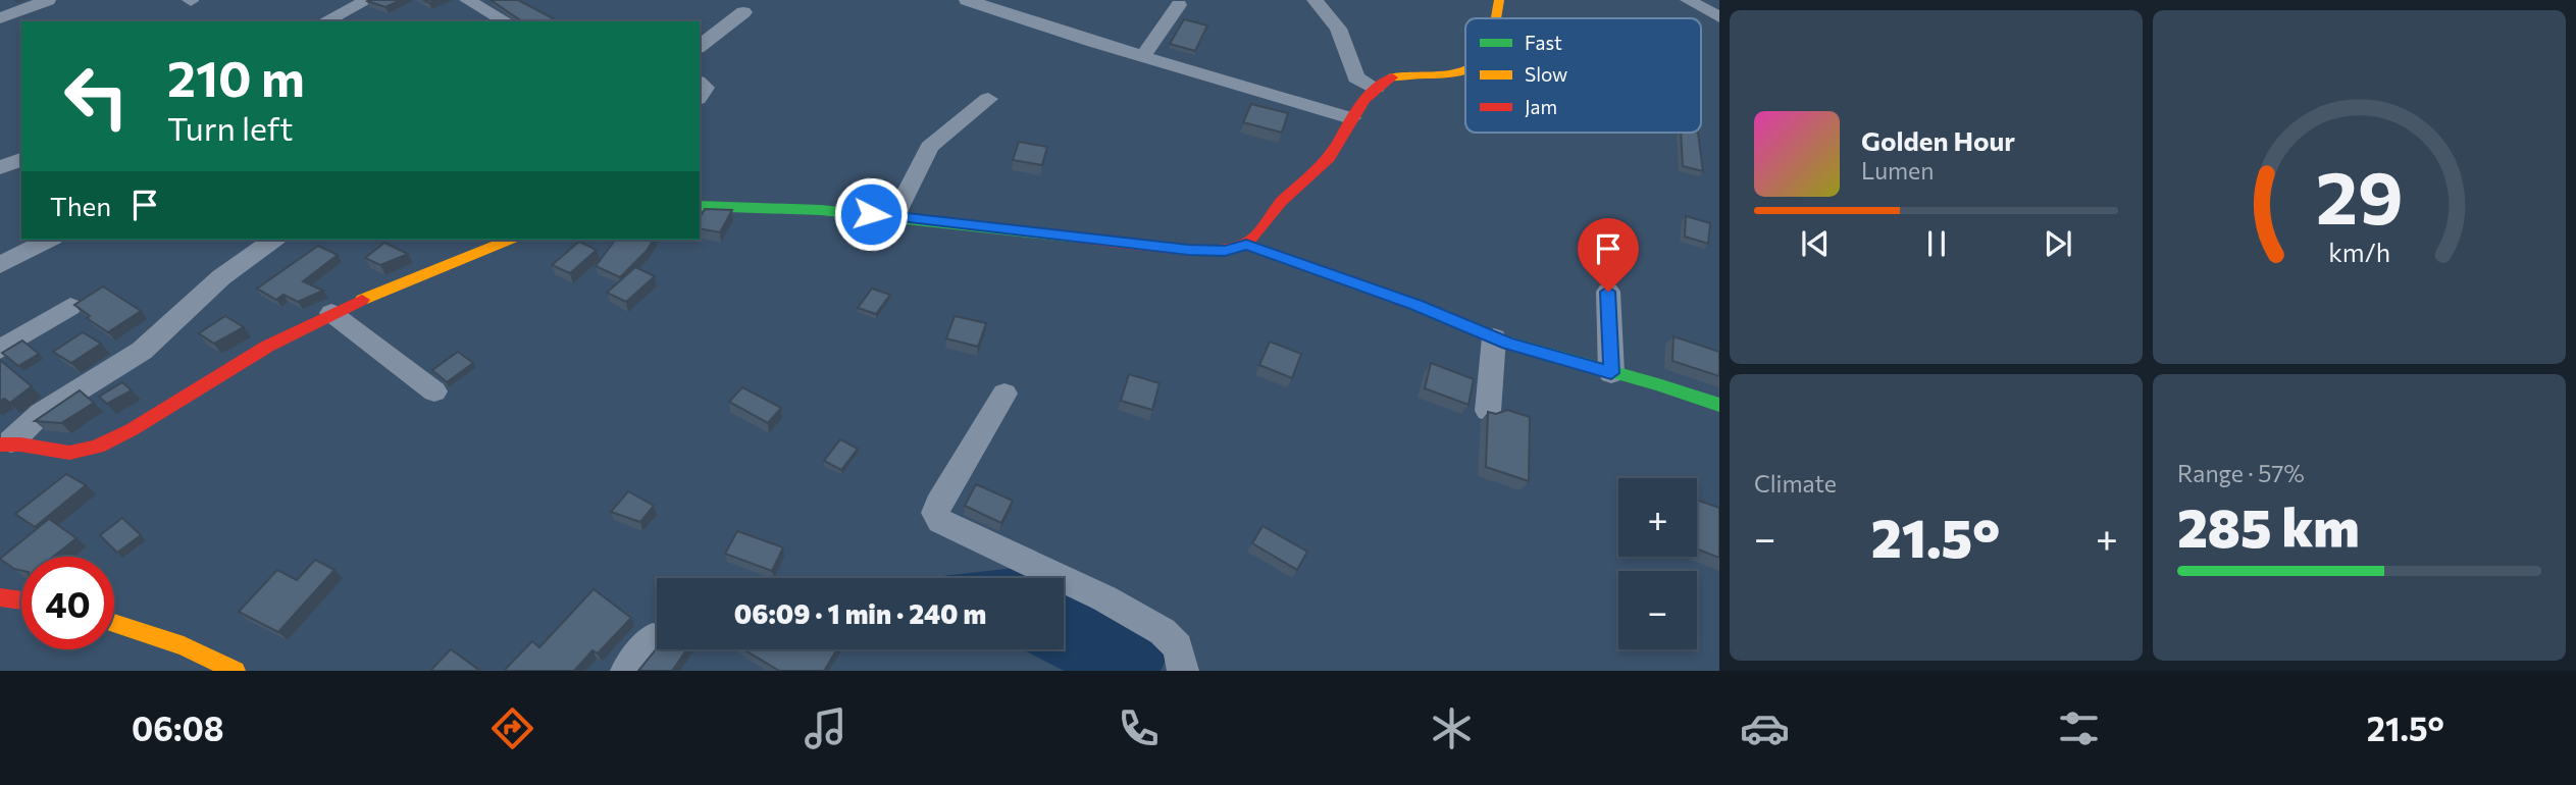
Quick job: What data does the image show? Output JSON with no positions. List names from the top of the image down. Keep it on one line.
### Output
{"legend":["Fast","Slow","Jam"],"page":{"turn":["210 m","Turn left"],"song":["Golden Hour","Lumen"],"then":"Then","tile":["Climate",["Range · 57%","285 km"]],"map_buttons":["+","−"],"heat":["−","21.5°","+"],"limit":"40","trip":"06:09 · 1 min · 240 m","tabs":["06:08","21.5°"],"gauge":["29","km/h"]}}
